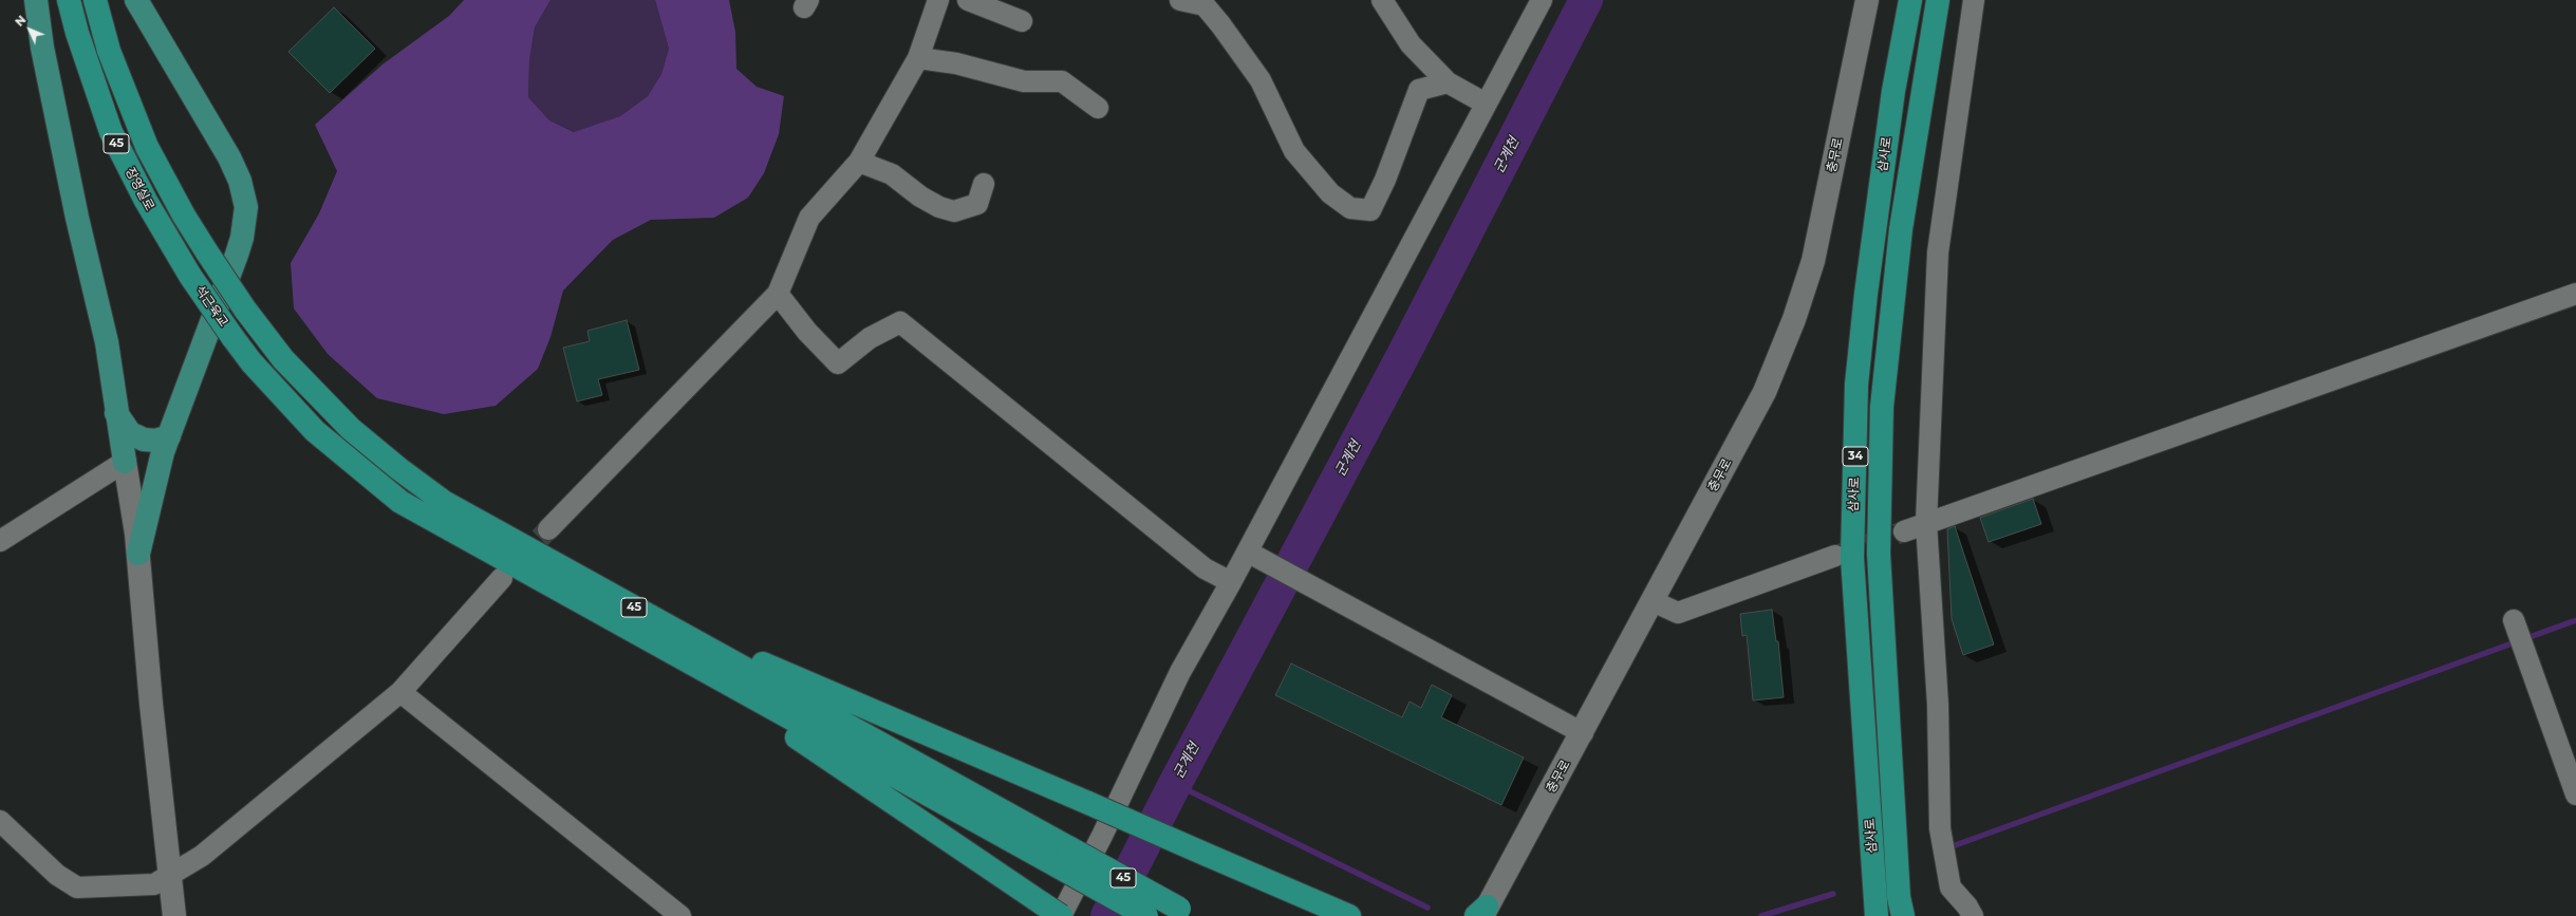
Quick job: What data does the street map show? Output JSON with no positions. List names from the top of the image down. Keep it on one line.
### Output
{"streets":{"highway":["45","삼사로","장영실로","석근육교","34"],"street":["충무로"]},"crossings":[["45","석근육교"],["장영실로","석근육교"]],"water":["군계천"],"north":"top left"}
